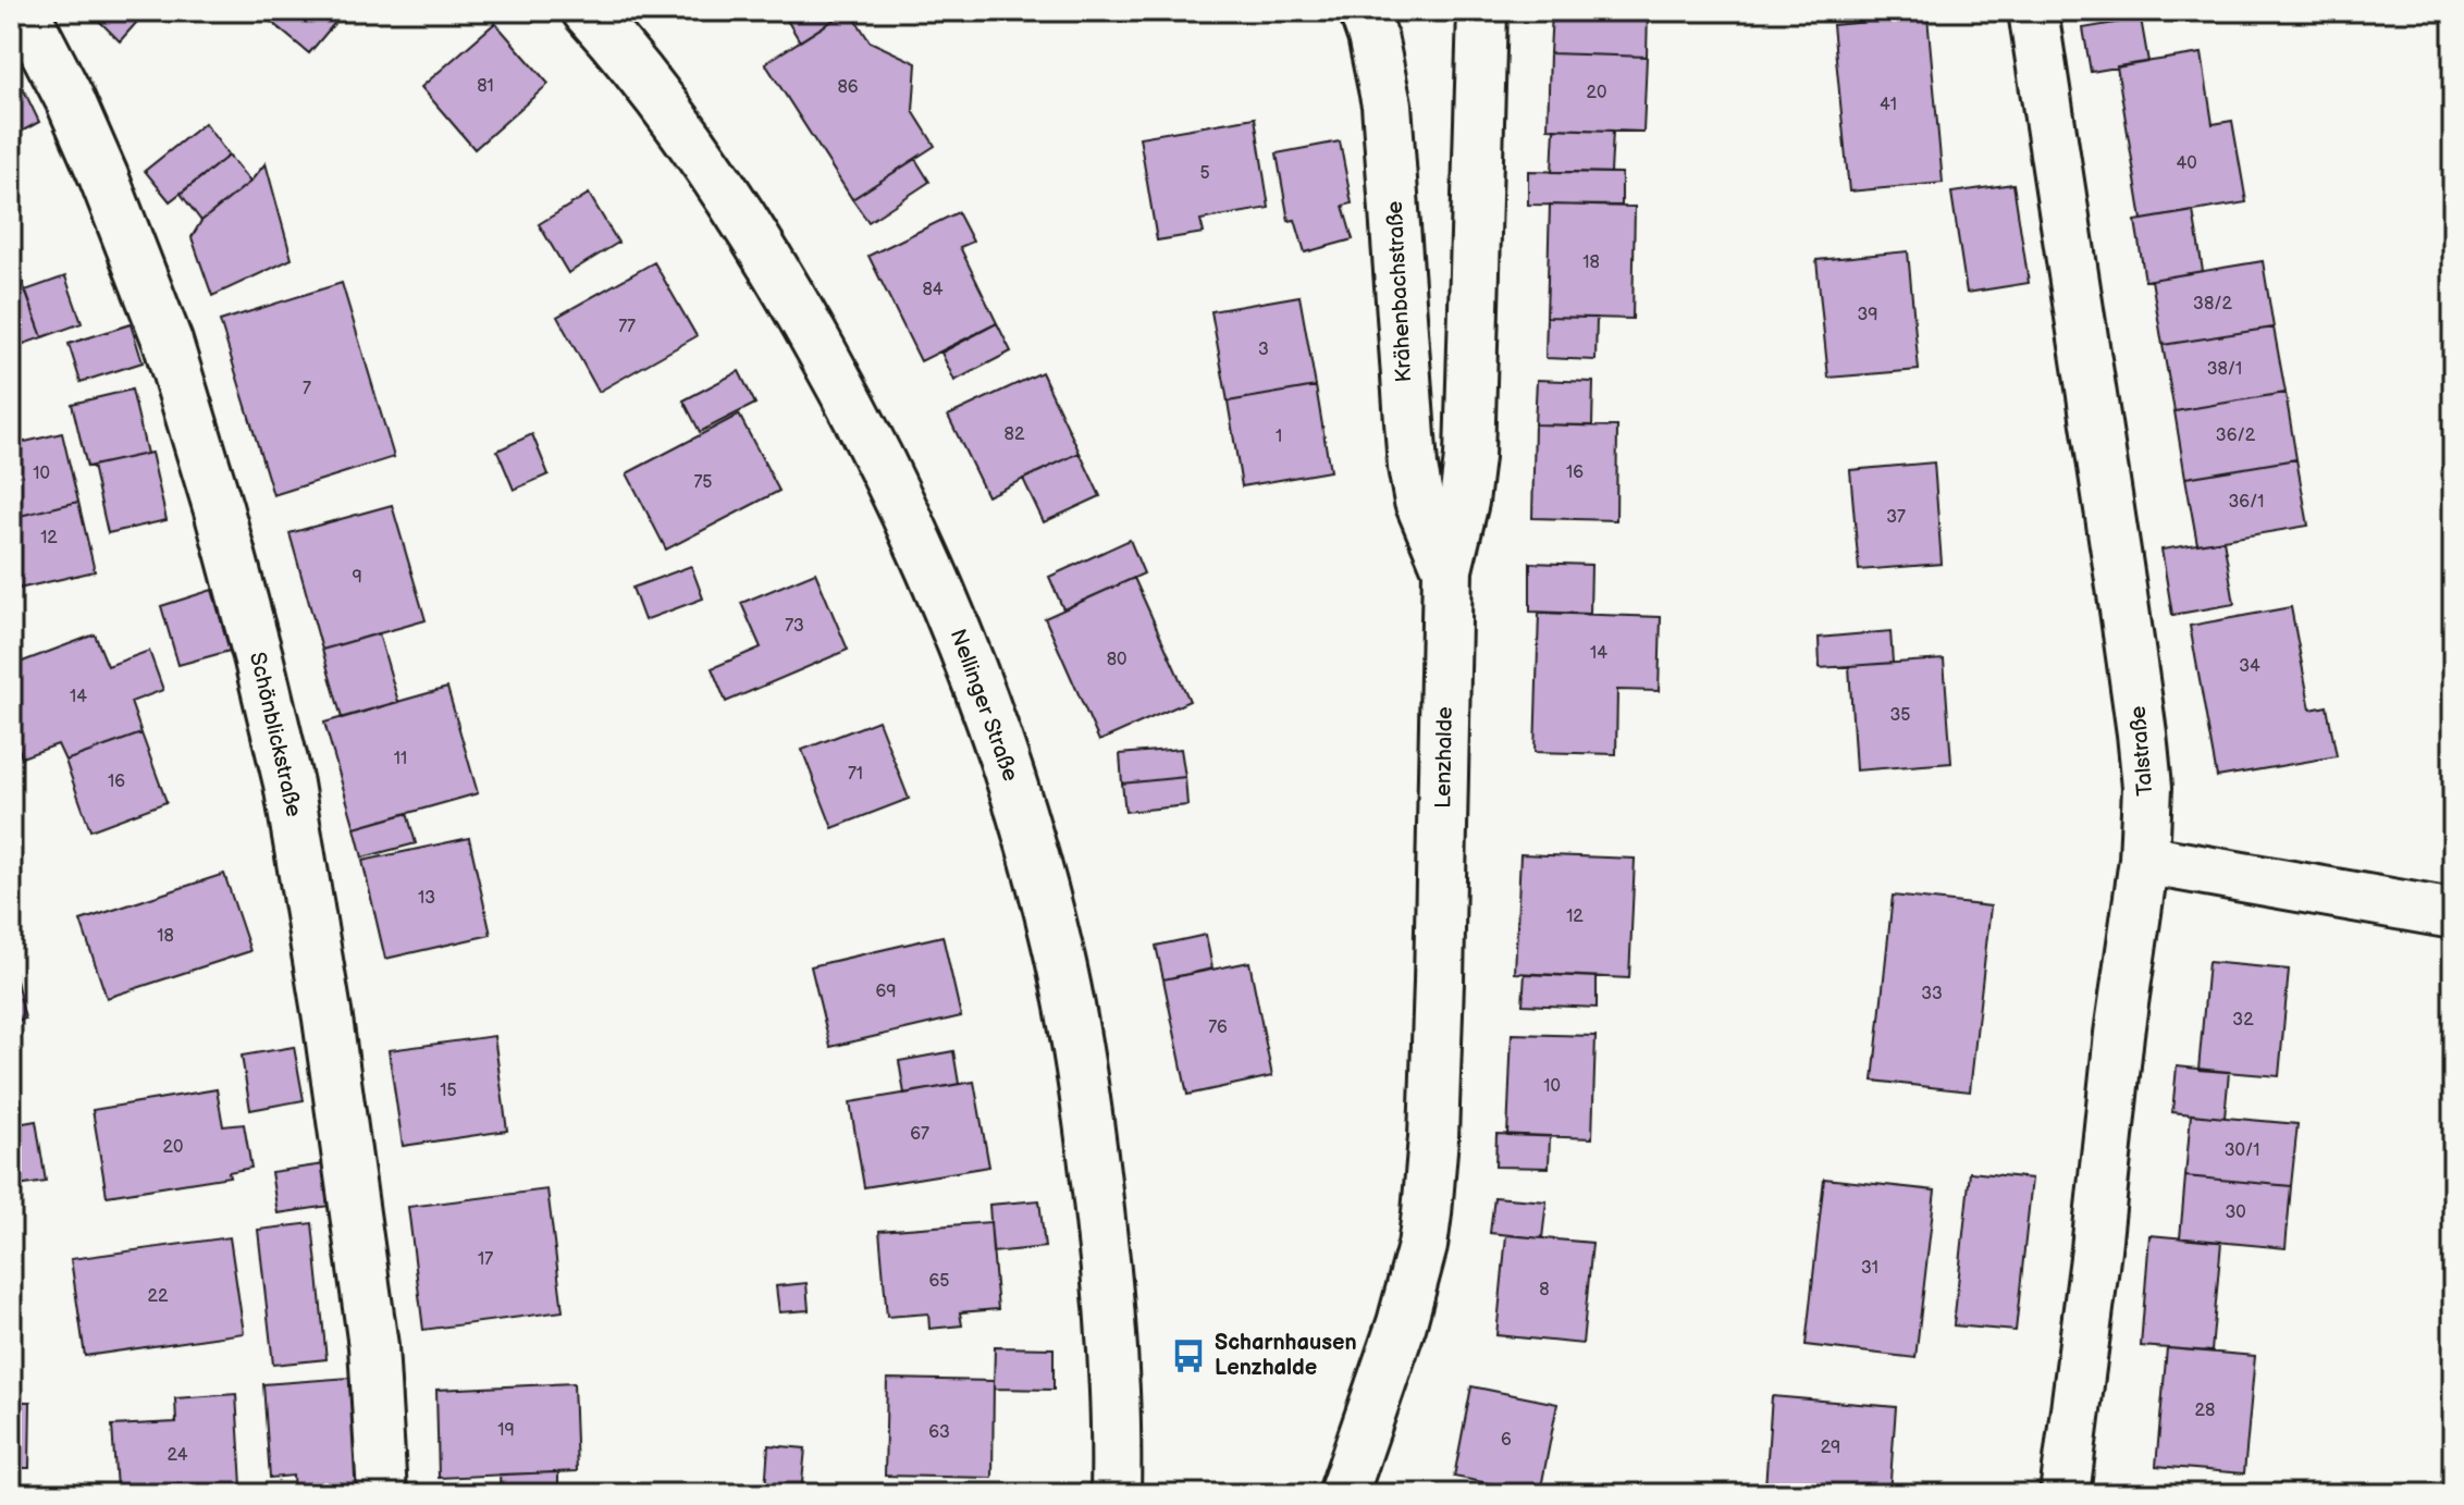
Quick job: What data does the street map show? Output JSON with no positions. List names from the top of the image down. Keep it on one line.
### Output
{"streets":{"street":["Krähenbachstraße","Nellinger Straße","Schönblickstraße","Talstraße","Lenzhalde"]},"crossings":[["Krähenbachstraße","Lenzhalde"]],"places":{"bus stop":["Scharnhausen Lenzhalde"]},"house_numbers":["81","86","20","41","40","5","18","84","38/2","39","77","3","38/1","7","82","36/2","1","16","10","75","36/1","37","12","9","73","14","80","34","14","35","11","71","16","13","12","18","69","33","32","76","10","15","67","20","30/1","30","17","31","65","8","22","28","19","63","6","29","24"]}
